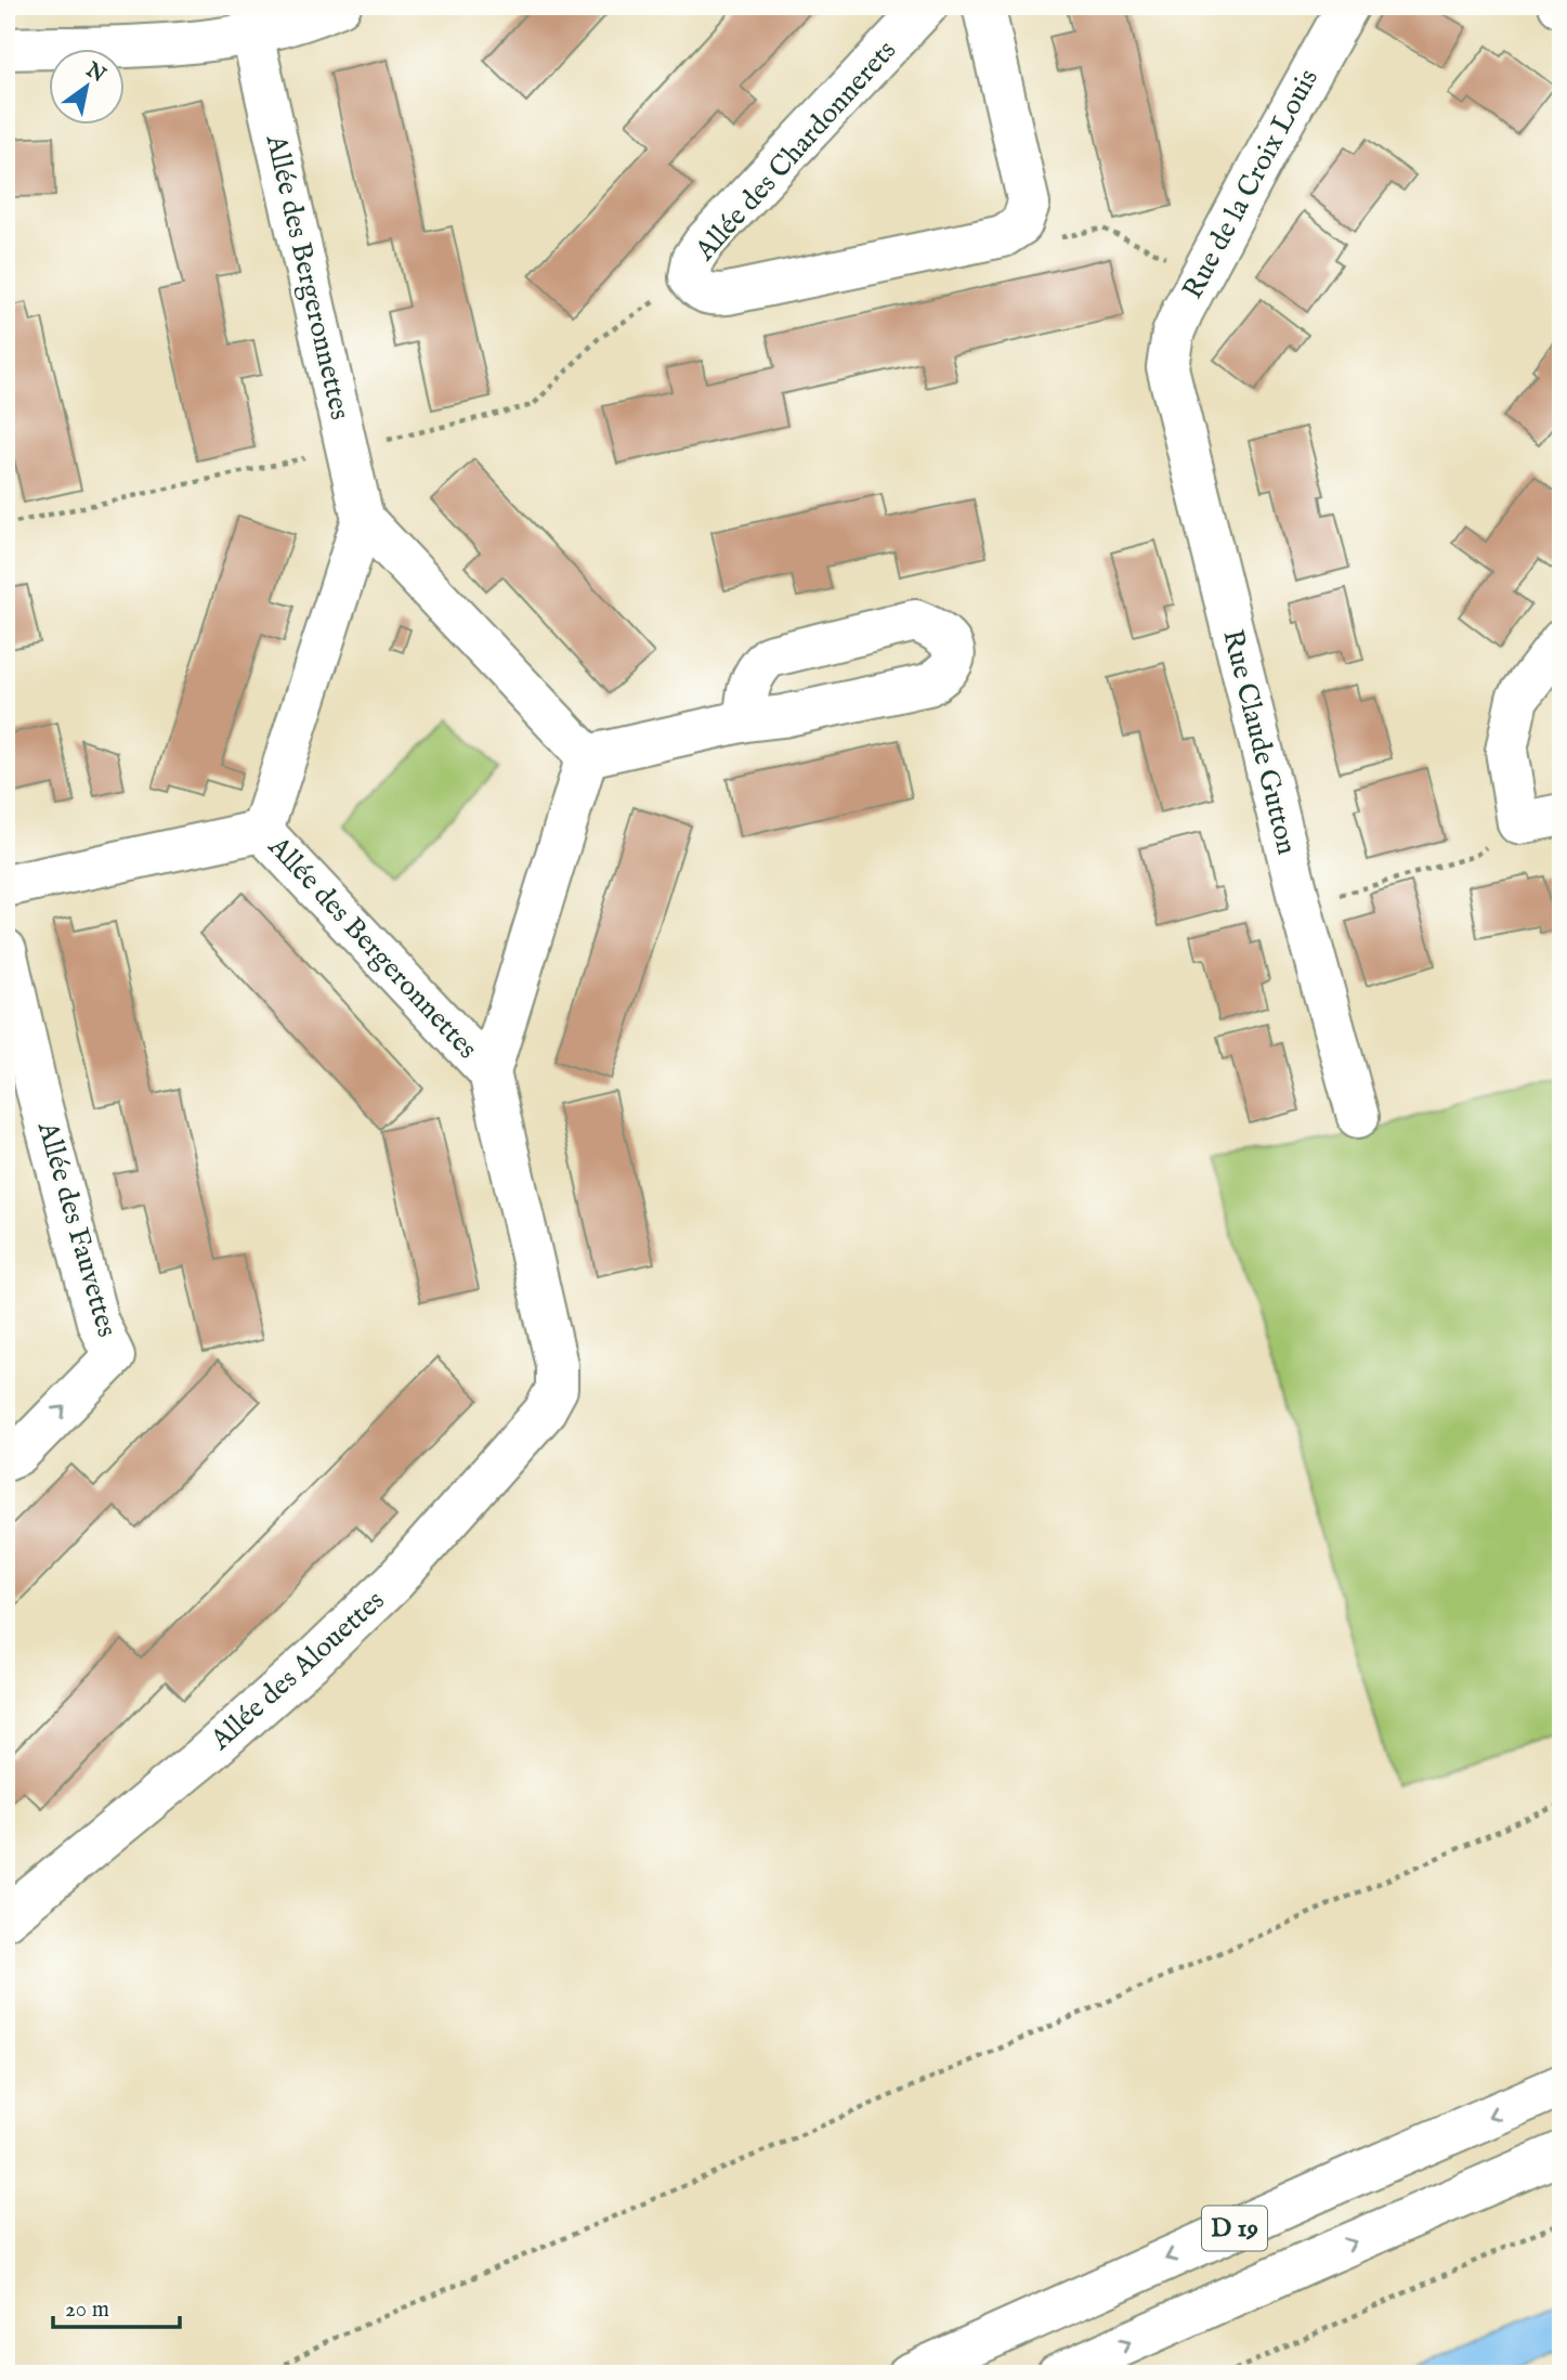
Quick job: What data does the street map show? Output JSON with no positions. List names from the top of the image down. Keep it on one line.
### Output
{"streets":{"street":["Allée des Chardonnerets","Rue de la Croix Louis","Allée des Bergeronnettes","Rue Claude Gutton","Allée des Fauvettes","Allée des Alouettes","D 19"]},"crossings":[["Rue de la Croix Louis","Rue Claude Gutton"],["Allée des Bergeronnettes","Allée des Alouettes"]],"one_way":["Allée des Fauvettes"],"scale_bar":"20 m","north":"top right"}
